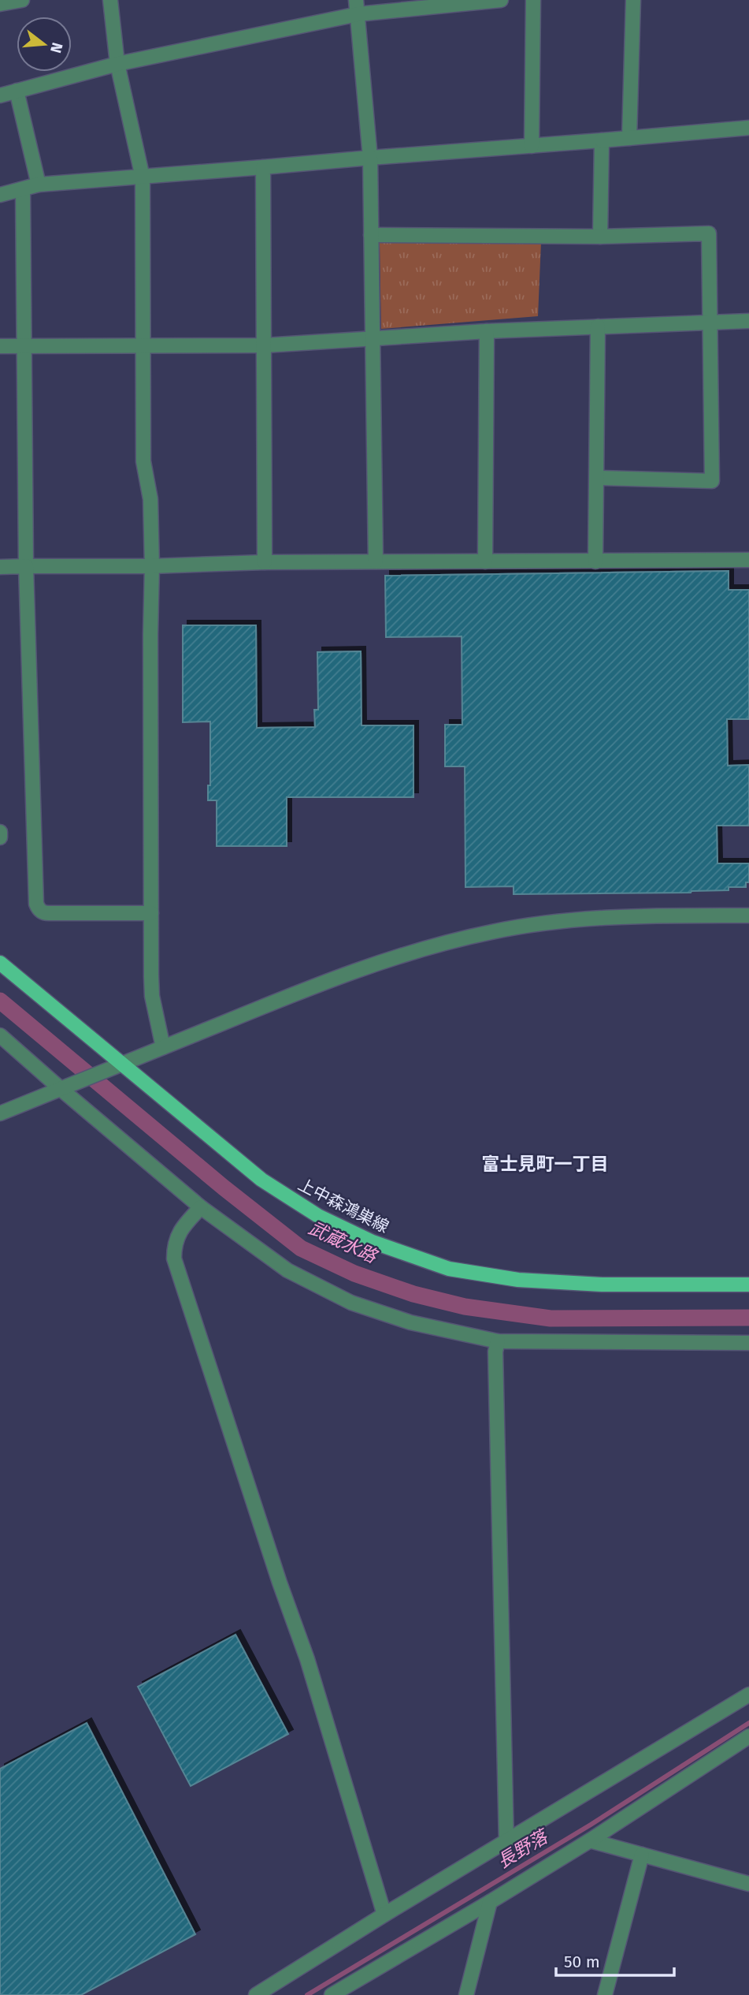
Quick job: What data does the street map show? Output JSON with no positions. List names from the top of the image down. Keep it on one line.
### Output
{"streets":{"main road":["上中森鴻巣線"]},"districts":["富士見町一丁目"],"water":["武蔵水路","長野落"],"scale_bar":"50 m","north":"right"}
